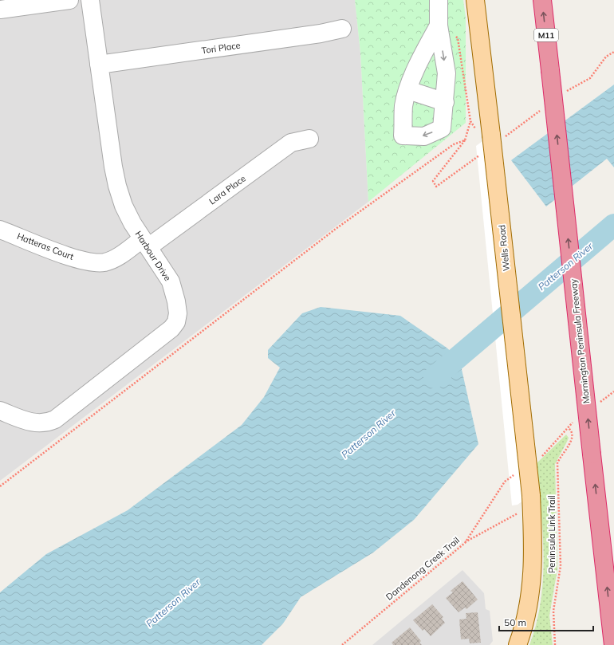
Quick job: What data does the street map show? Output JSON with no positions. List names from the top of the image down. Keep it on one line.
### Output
{"streets":{"highway":["M11","Mornington Peninsula Freeway"],"main road":["Wells Road"],"street":["Tori Place","Lara Place","Hatteras Court","Harbour Drive"],"path":["Peninsula Link Trail","Dandenong Creek Trail"]},"crossings":[["Tori Place","Harbour Drive"],["Lara Place","Hatteras Court"],["Lara Place","Harbour Drive"],["Hatteras Court","Harbour Drive"]],"one_way":["Mornington Peninsula Freeway"],"water":["Patterson River"],"scale_bar":"50 m"}
